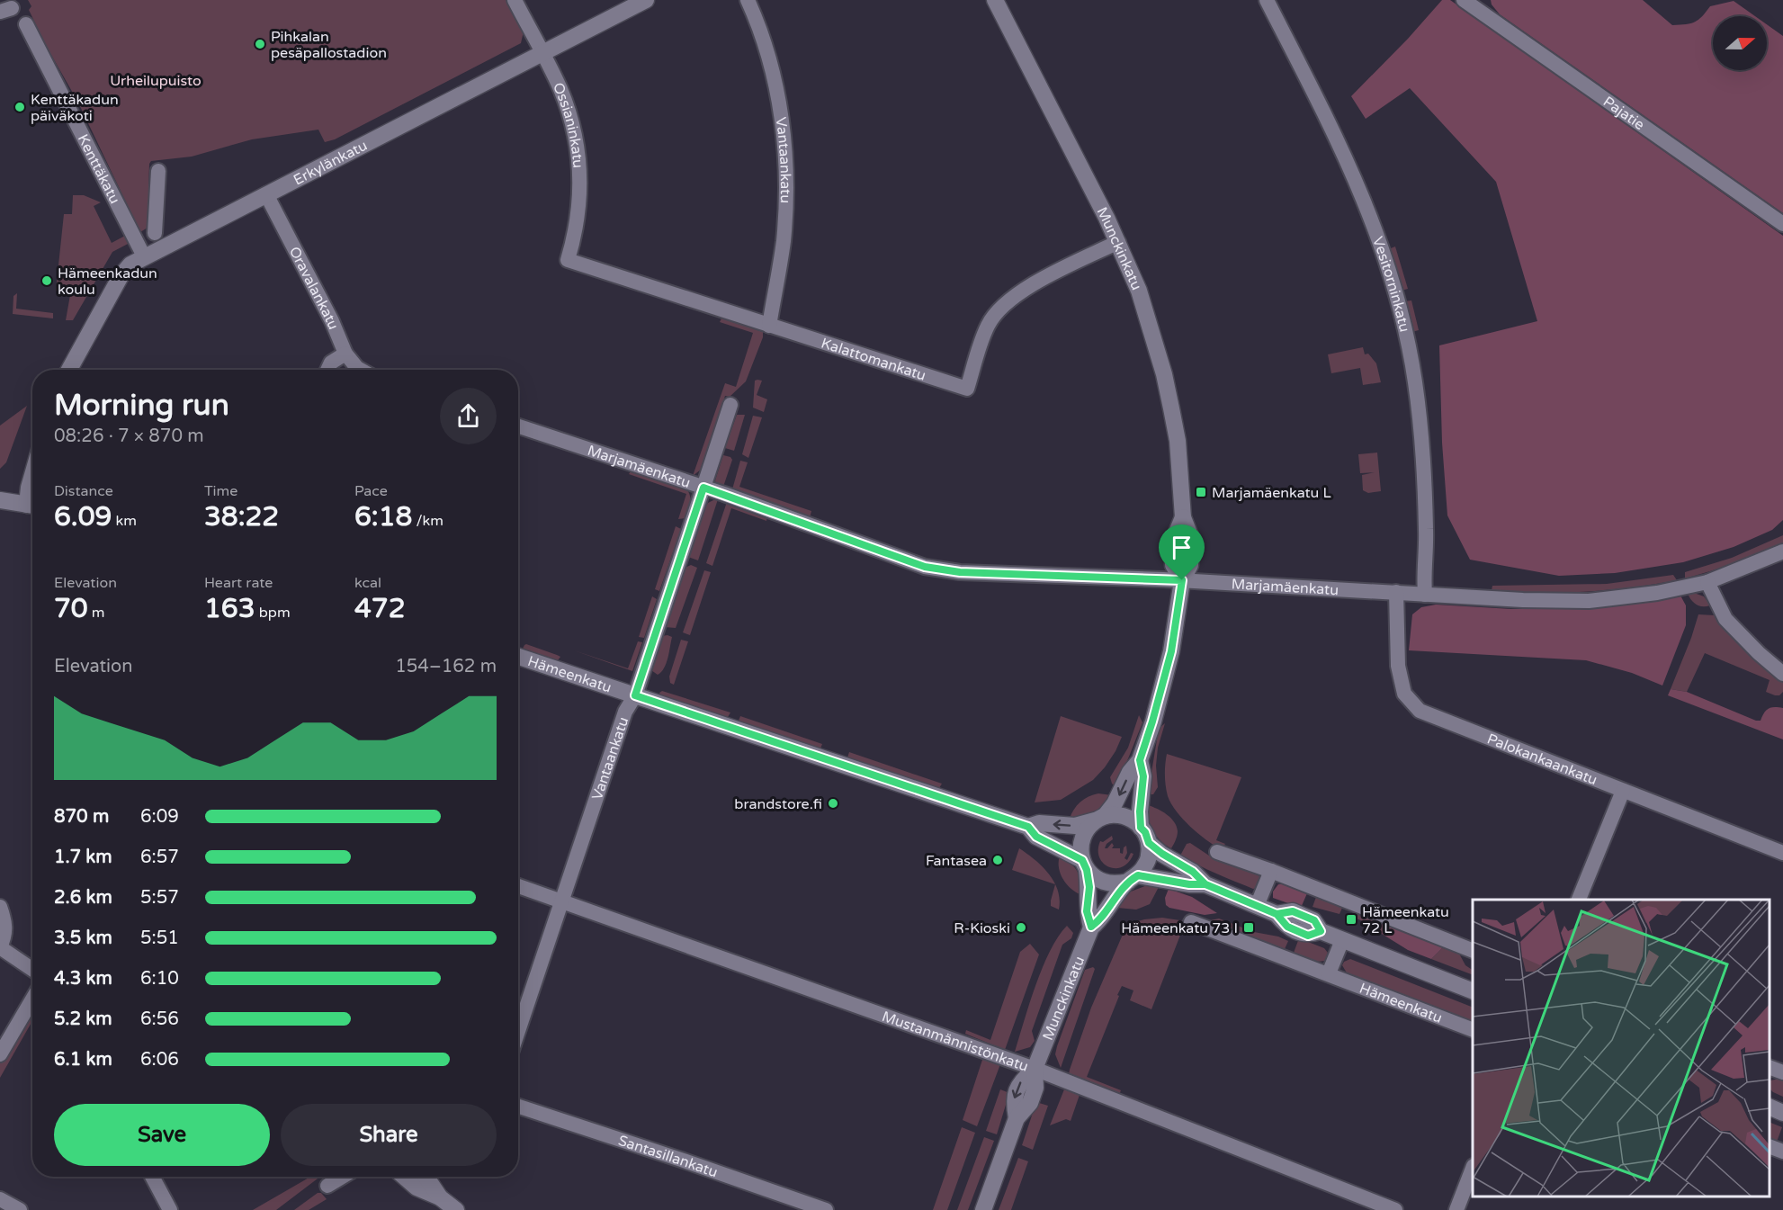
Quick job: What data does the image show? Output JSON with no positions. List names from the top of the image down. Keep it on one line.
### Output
{"streets":{"main road":["Erkylänkatu","Munckinkatu","Hämeenkatu"],"street":["Pajatie","Ossianinkatu","Vantaankatu","Kenttäkatu","Vesitorninkatu","Oravalankatu","Kalattomankatu","Marjamäenkatu","Palokankaankatu","Mustanmännistönkatu","Santasillankatu"]},"crossings":[["Ossianinkatu","Erkylänkatu"],["Ossianinkatu","Kalattomankatu"],["Vantaankatu","Kalattomankatu"],["Vantaankatu","Marjamäenkatu"],["Vantaankatu","Hämeenkatu"],["Vantaankatu","Mustanmännistönkatu"],["Erkylänkatu","Kenttäkatu"],["Erkylänkatu","Oravalankatu"],["Munckinkatu","Kalattomankatu"],["Munckinkatu","Marjamäenkatu"],["Munckinkatu","Hämeenkatu"],["Munckinkatu","Mustanmännistönkatu"],["Vesitorninkatu","Marjamäenkatu"],["Marjamäenkatu","Palokankaankatu"]],"parks":["Urheilupuisto"],"places":{"other":["Pihkalan pesäpallostadion","Kenttäkadun päiväkoti","Hämeenkadun koulu","brandstore.fi","Fantasea","R-Kioski"],"transit":["Marjamäenkatu L","Hämeenkatu 72 L","Hämeenkatu 73 I"]},"north":"right","page":{"heading":["Morning run","08:26 · 7 × 870 m"],"stats":[["Distance","6.09 km"],["Time","38:22"],["Pace","6:18 /km"],["Elevation","70 m"],["Heart rate","163 bpm"],["kcal","472"]],"chart":["Elevation","154–162 m"],"list":[{"name":"870 m","note":"6:09"},{"name":"1.7 km","note":"6:57"},{"name":"2.6 km","note":"5:57"},{"name":"3.5 km","note":"5:51"},{"name":"4.3 km","note":"6:10"},{"name":"5.2 km","note":"6:56"},{"name":"6.1 km","note":"6:06"}],"buttons":["Save","Share"]}}
